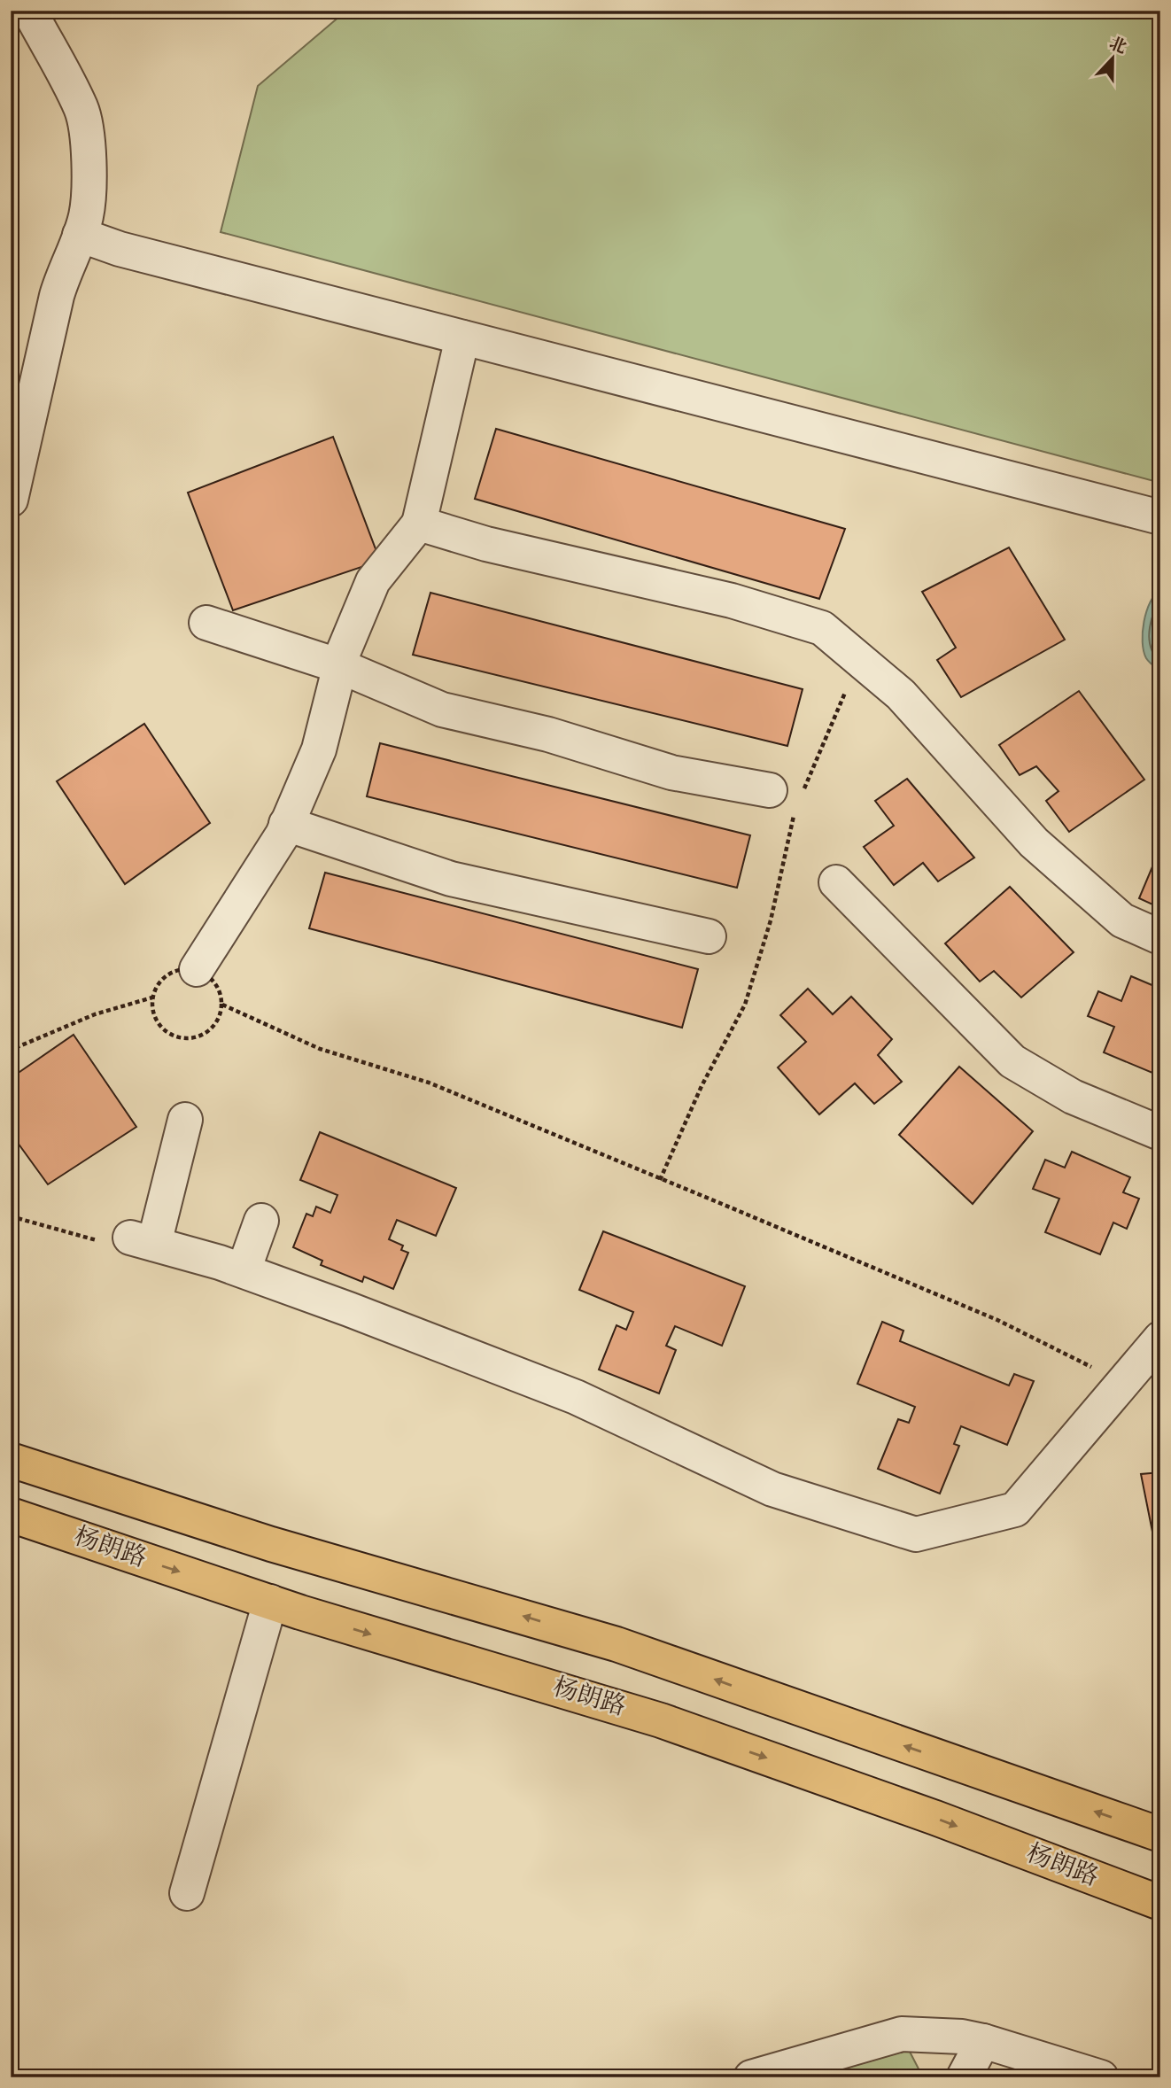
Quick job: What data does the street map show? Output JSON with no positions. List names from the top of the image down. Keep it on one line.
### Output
{"streets":{"main road":["杨朗路"]},"north":"top"}
